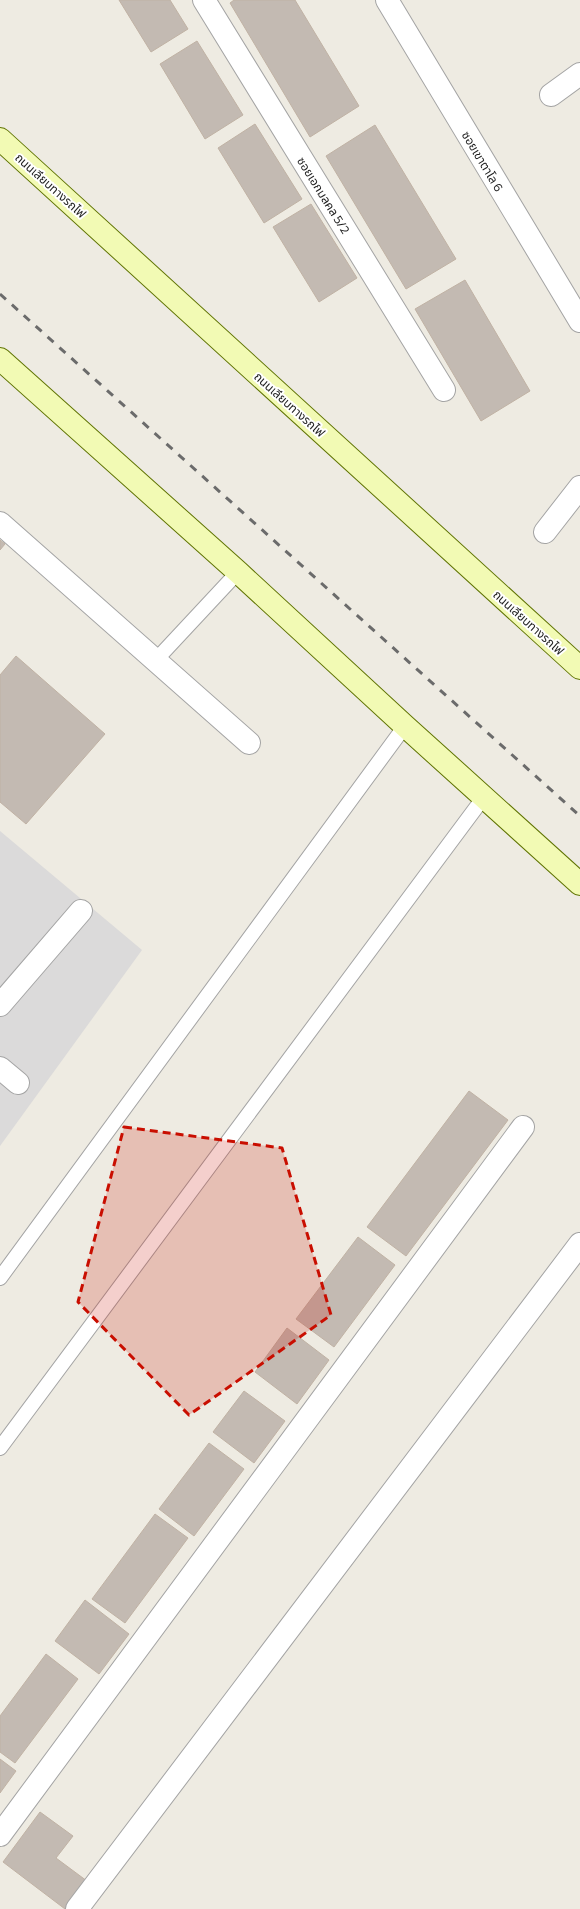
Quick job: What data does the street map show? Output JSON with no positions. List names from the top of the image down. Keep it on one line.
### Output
{"streets":{"street":["ซอยเขาตาโล 6","ถนนเลียบทางรถไฟ","ซอยเอกมลคล 5/2"]}}
